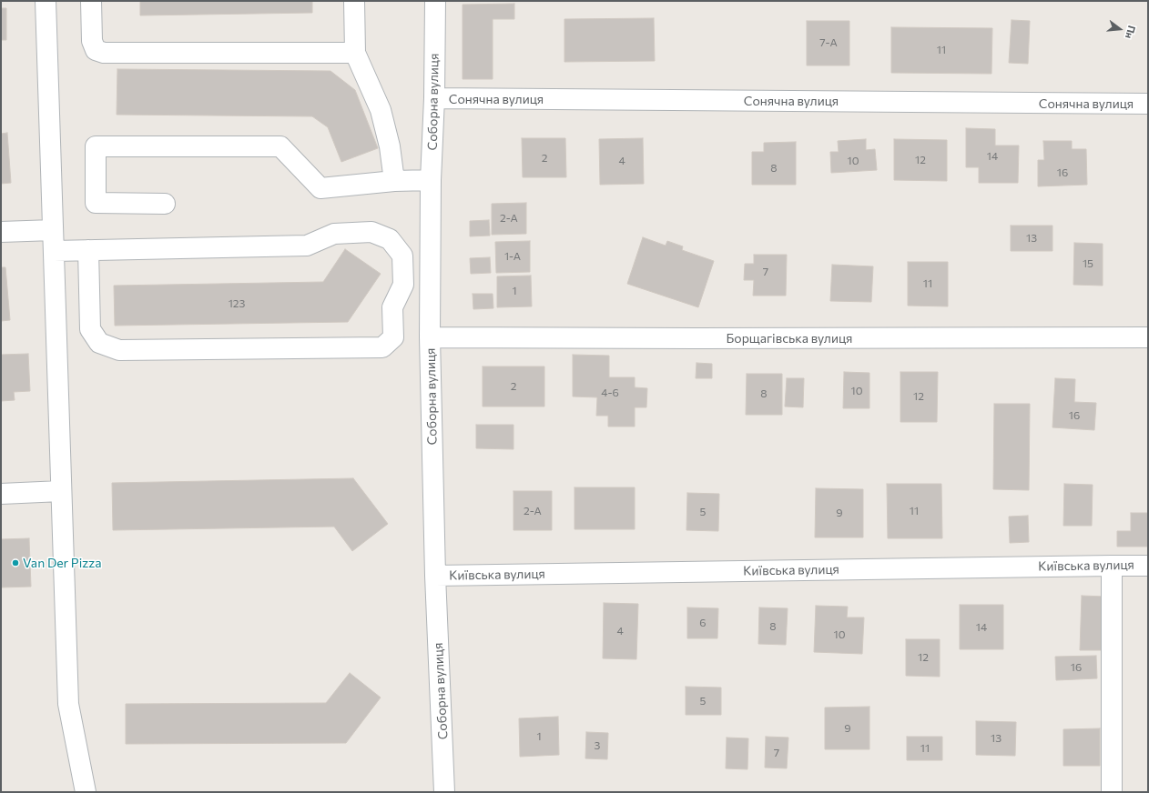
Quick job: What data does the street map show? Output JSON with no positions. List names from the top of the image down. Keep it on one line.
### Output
{"streets":{"street":["Сонячна вулиця","Соборна вулиця","Борщагівська вулиця","Київська вулиця"]},"crossings":[["Сонячна вулиця","Соборна вулиця"],["Соборна вулиця","Борщагівська вулиця"],["Соборна вулиця","Київська вулиця"]],"places":["Van Der Pizza"],"house_numbers":["7-А","11","14","2","12","4","10","8","16","2-А","13","1-А","15","7","11","1","123","2","10","4-6","8","12","16","2-А","11","5","9","6","8","14","4","10","12","16","5","9","1","13","3","11","7"],"north":"right"}
